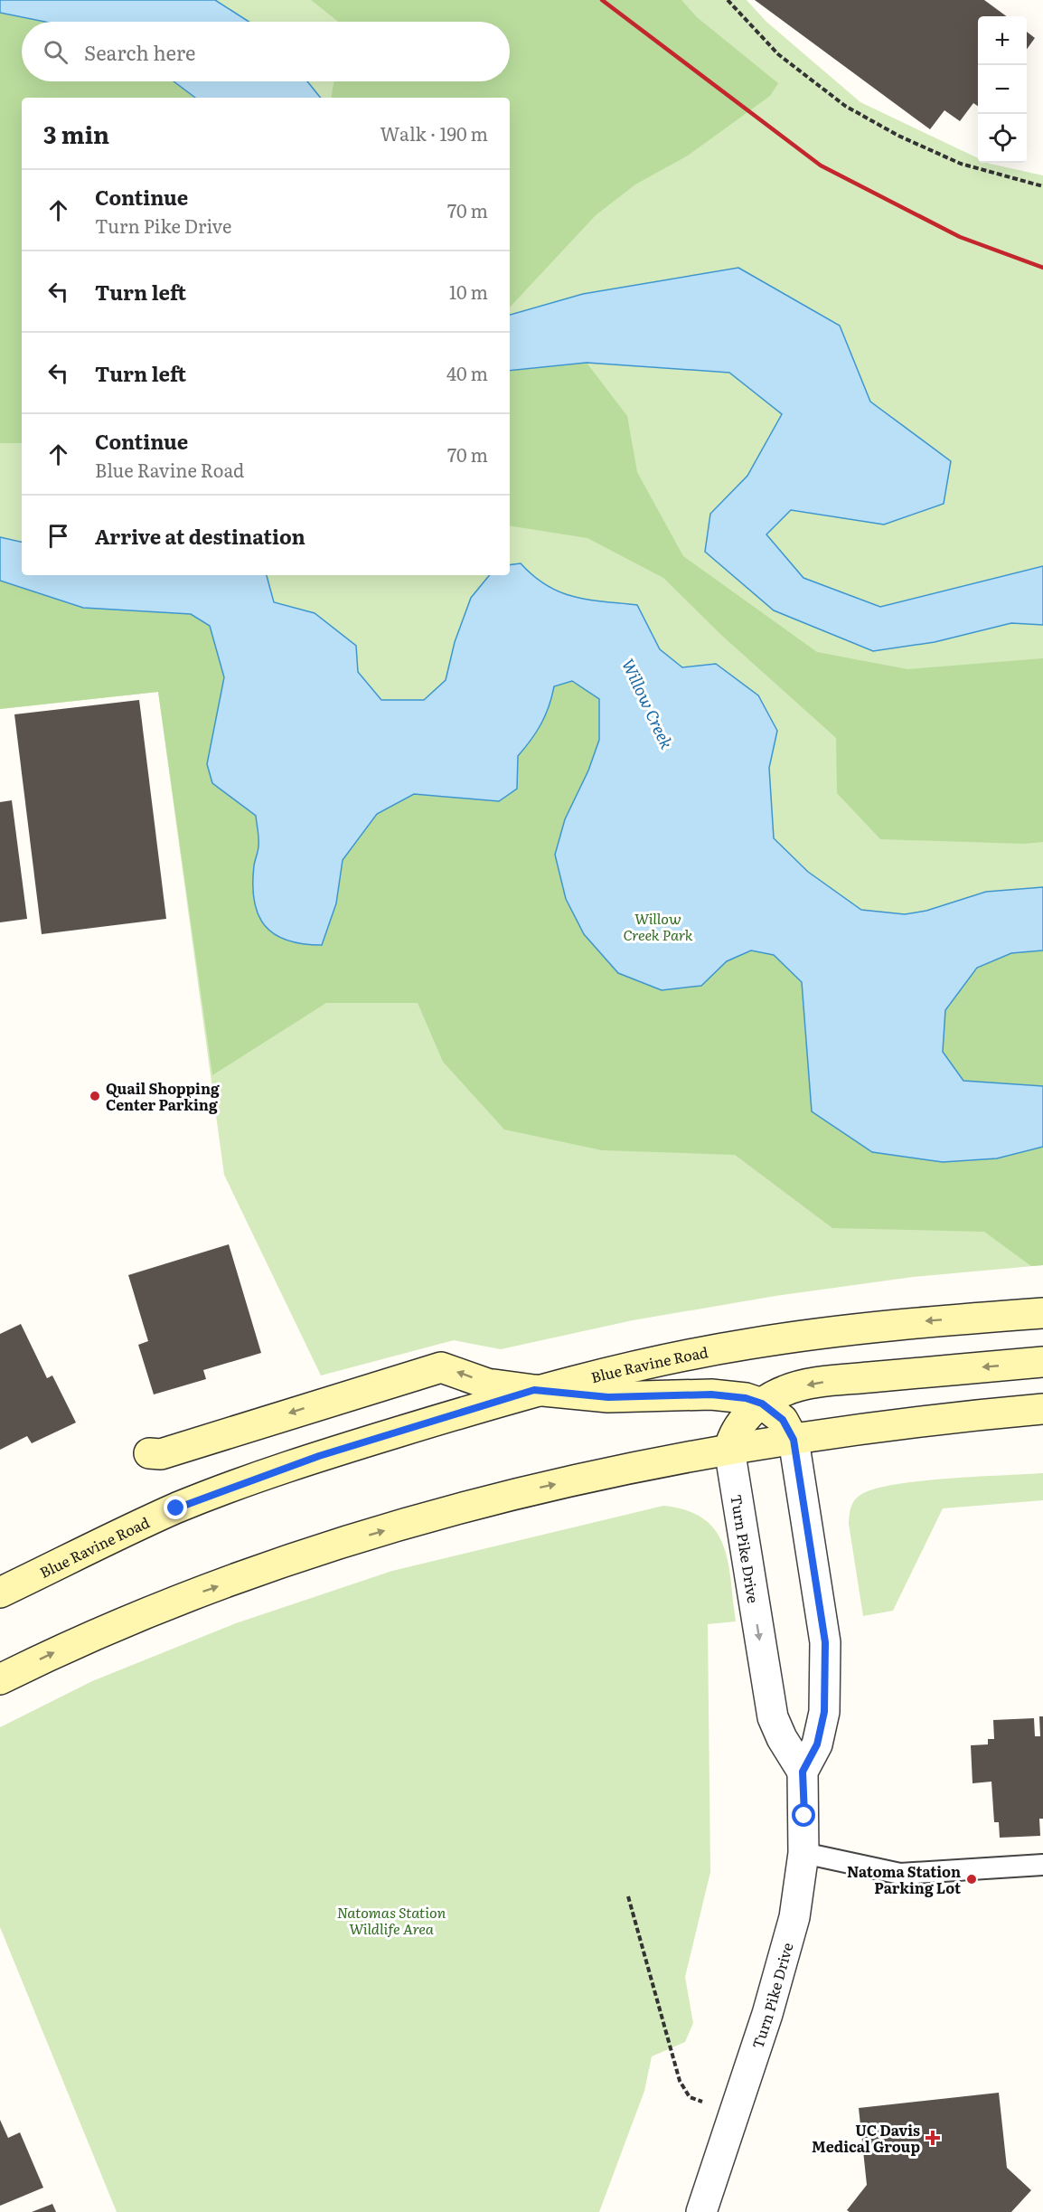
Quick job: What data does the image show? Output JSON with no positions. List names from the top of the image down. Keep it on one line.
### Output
{"streets":{"main road":["Blue Ravine Road"],"street":["Turn Pike Drive"]},"water":["Willow Creek"],"parks":["Willow Creek Park","Natomas Station Wildlife Area"],"places":{"other":["Quail Shopping Center Parking","Natoma Station Parking Lot"],"health":["UC Davis Medical Group"]},"page":{"map_buttons":["+","−"],"search":"Search here","heading":["3 min","Walk · 190 m"],"list":[["Continue","Turn Pike Drive","70 m"],["Turn left","10 m"],["Turn left","40 m"],["Continue","Blue Ravine Road","70 m"],"Arrive at destination"]}}
